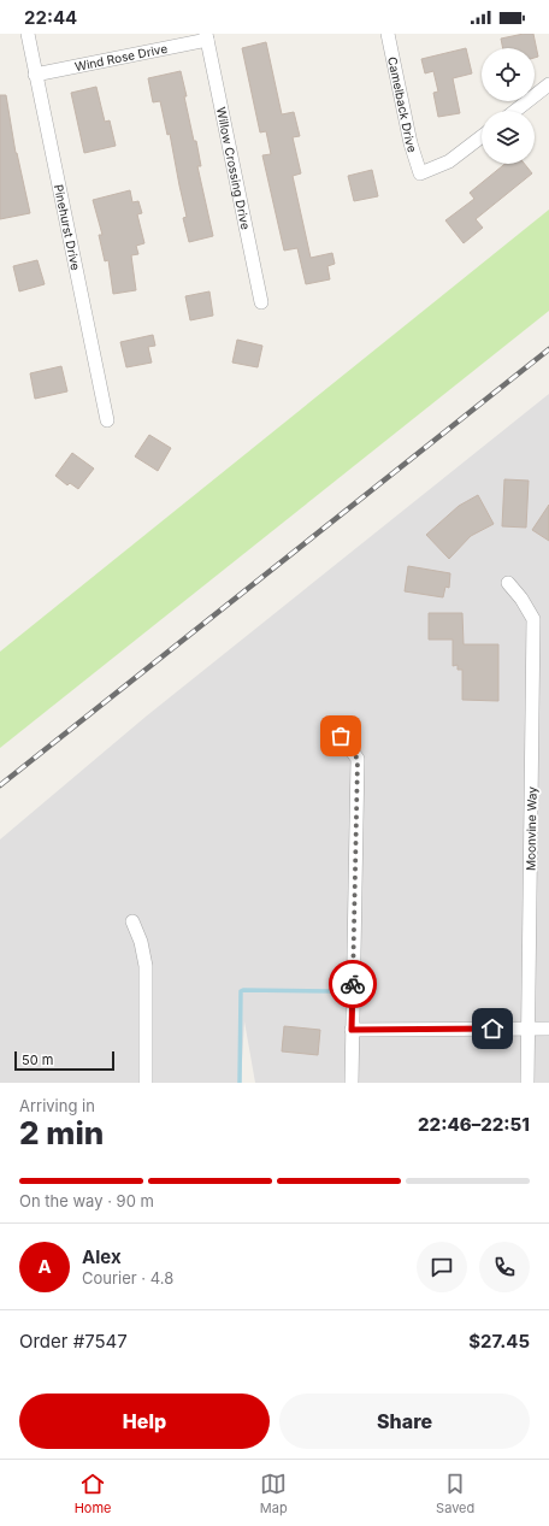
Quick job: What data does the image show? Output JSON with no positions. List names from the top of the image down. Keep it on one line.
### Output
{"streets":{"street":["Wind Rose Drive","Camelback Drive","Willow Crossing Drive","Pinehurst Drive","Moonvine Way"]},"crossings":[["Wind Rose Drive","Willow Crossing Drive"],["Wind Rose Drive","Pinehurst Drive"]],"scale_bar":"50 m","page":{"status":"22:44","scale":"50 m","heading":["2 min","Arriving in","22:46–22:51"],"panel":["Alex","Courier · 4.8","Order #7547","$27.45"],"bar":"On the way · 90 m","round":"A","buttons":["Help","Share"],"tabs":["Home","Map","Saved"]}}
